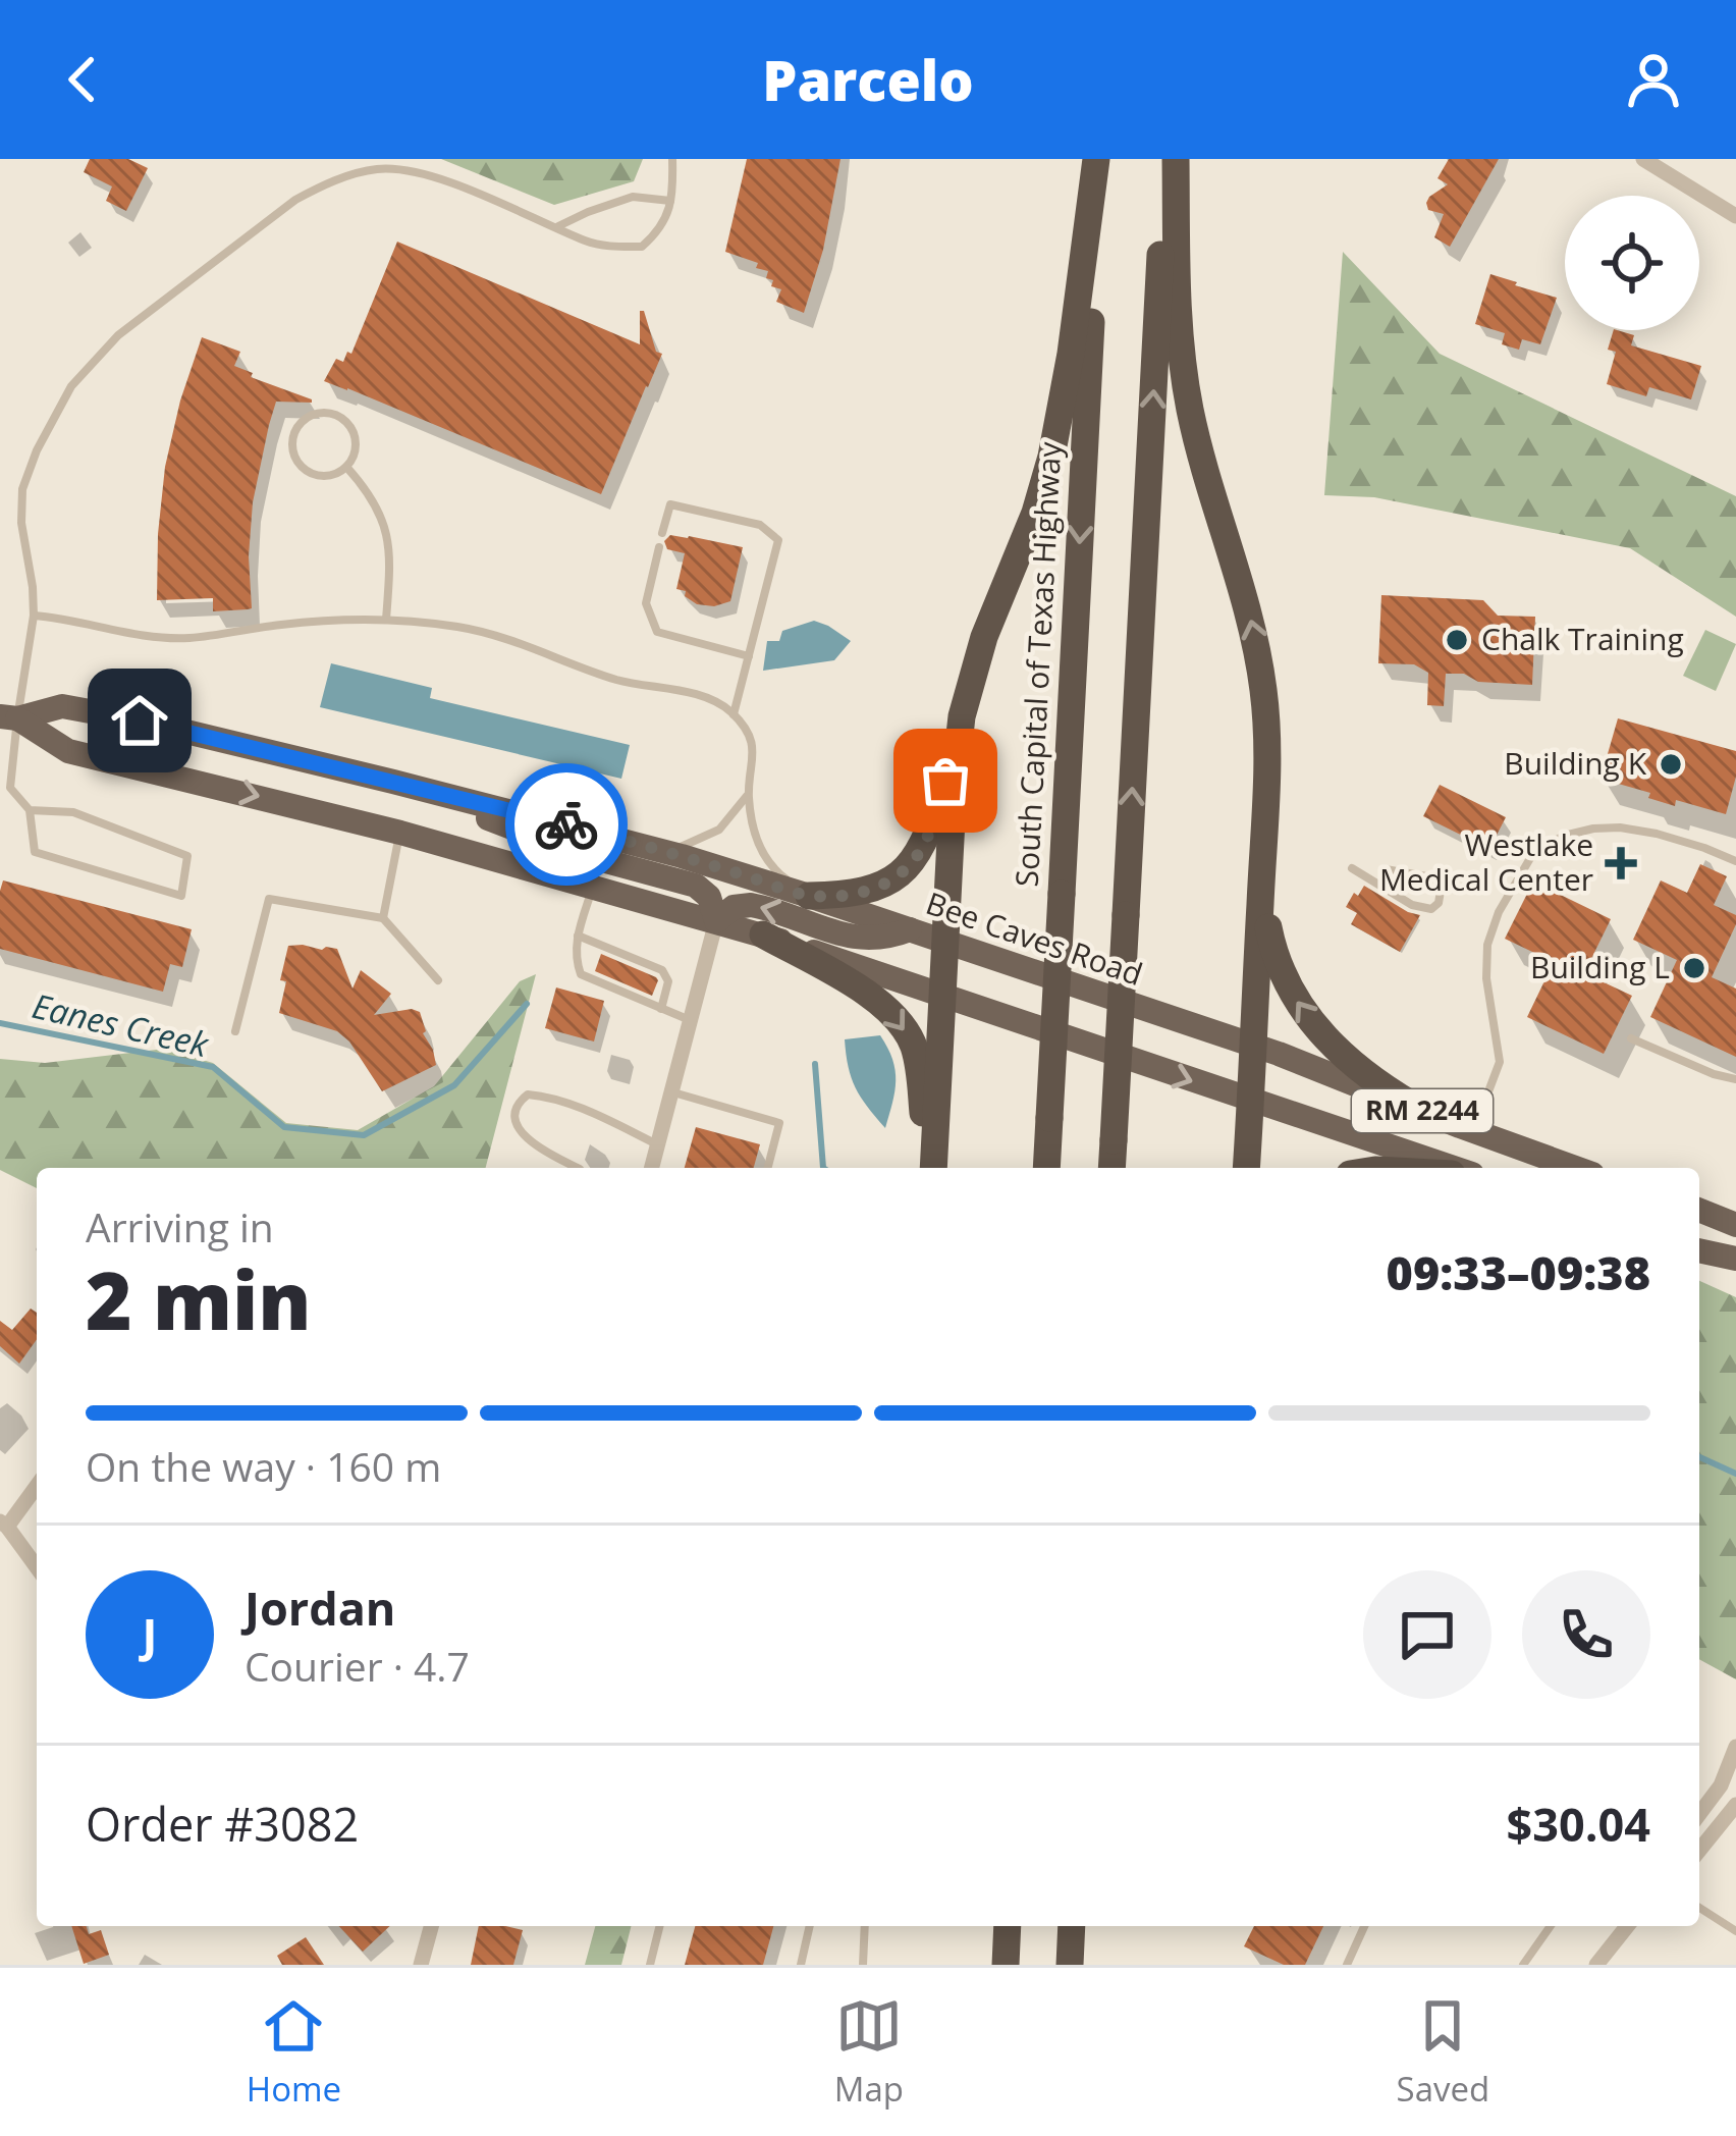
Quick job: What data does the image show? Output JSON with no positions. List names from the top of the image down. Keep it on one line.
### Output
{"streets":{"highway":["South Capital of Texas Highway"],"main road":["Bee Caves Road","RM 2244"]},"crossings":[["Bee Caves Road","RM 2244"]],"water":["Eanes Creek"],"places":{"other":["Chalk Training","Building K","Building L"],"health":["Westlake Medical Center"]},"page":{"header":"Parcelo","heading":["2 min","Arriving in","09:33–09:38"],"panel":["Jordan","Courier · 4.7","Order #3082","$30.04"],"bar":"On the way · 160 m","round":"J","tabs":["Home","Map","Saved"]}}
